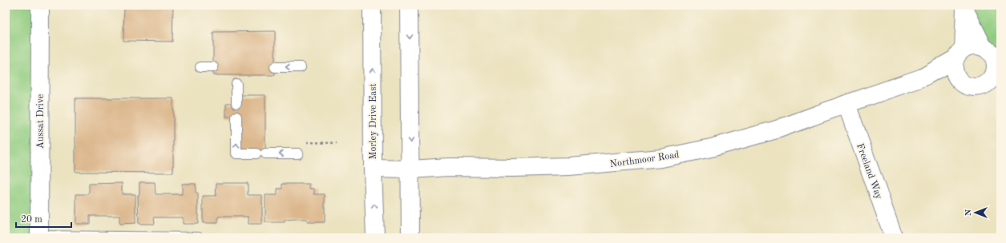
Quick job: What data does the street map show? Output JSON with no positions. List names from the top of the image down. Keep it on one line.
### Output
{"streets":{"street":["Aussat Drive","Morley Drive East","Northmoor Road","Freeland Way"]},"crossings":[["Morley Drive East","Northmoor Road"],["Northmoor Road","Freeland Way"]],"scale_bar":"20 m","north":"left"}
